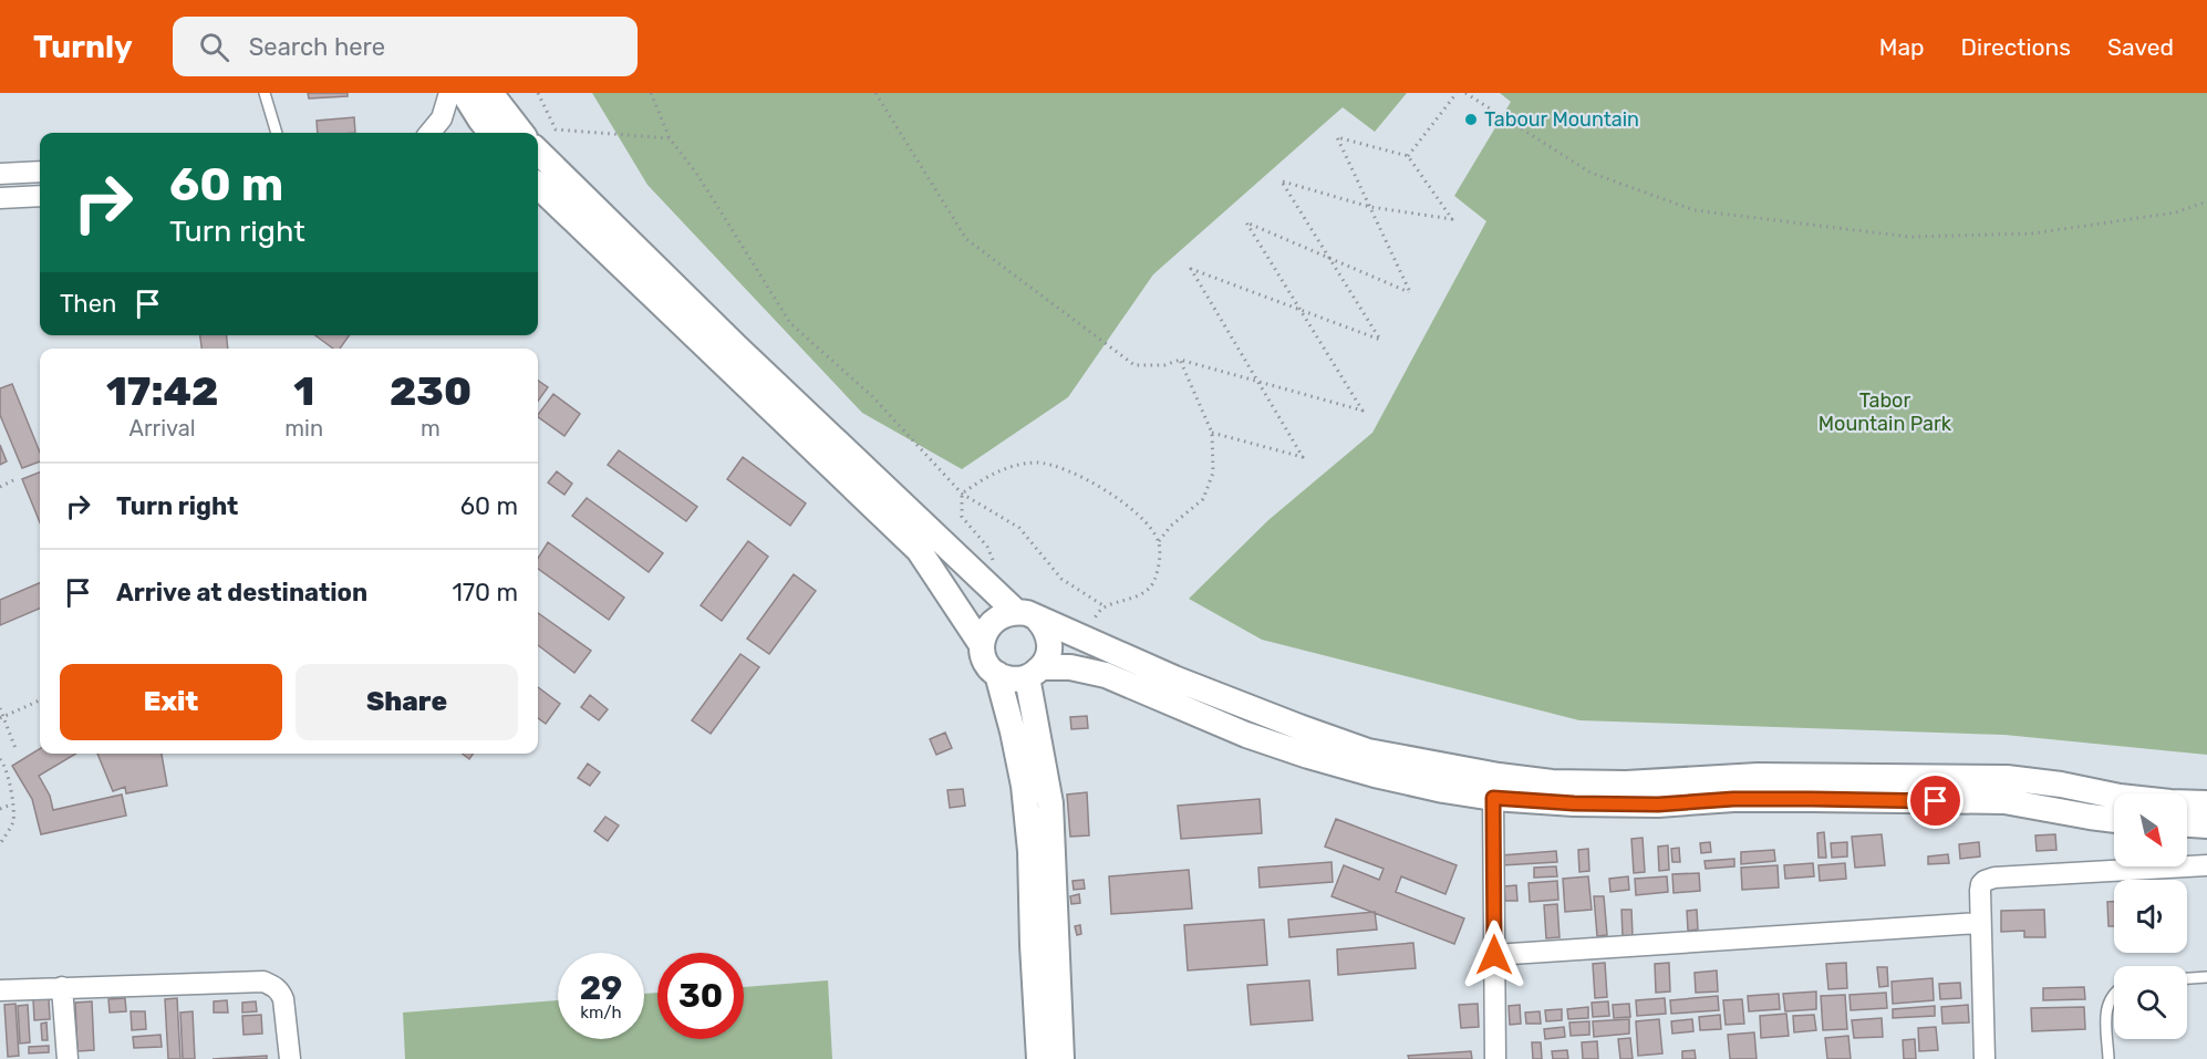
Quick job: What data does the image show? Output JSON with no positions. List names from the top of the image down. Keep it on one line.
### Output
{"parks":["Tabor Mountain Park"],"places":["Tabour Mountain"],"north":"bottom right","page":{"header":"Turnly","search":"Search here","nav":["Map","Directions","Saved"],"turn":["60 m","Turn right"],"then":"Then","eta":["17:42","Arrival","1","min","230","m"],"list":[{"name":"Turn right","value":"60 m"},{"name":"Arrive at destination","value":"170 m"}],"buttons":["Exit","Share"],"speed":"29 km/h","limit":"30"}}
